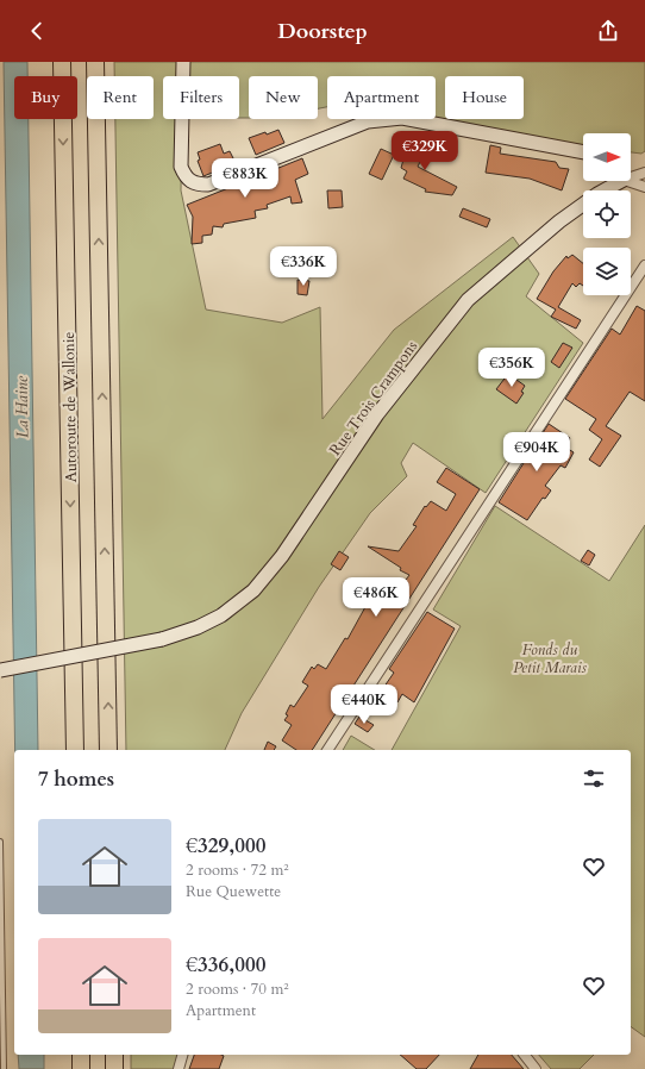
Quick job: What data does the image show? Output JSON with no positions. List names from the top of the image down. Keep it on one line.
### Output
{"streets":{"highway":["Autoroute de Wallonie"],"street":["Rue Trois Crampons"]},"water":["La Haine"],"parks":["Fonds du Petit Marais"],"north":"right","page":{"header":"Doorstep","chip":["Buy","Rent","Filters","New","Apartment","House"],"price":["€329K","€883K","€336K","€356K","€904K","€486K","€440K"],"heading":"7 homes","list":[{"name":"€329,000","note":"2 rooms · 72 m² · Rue Quewette"},{"name":"€336,000","note":"2 rooms · 70 m² · Apartment"}]}}
